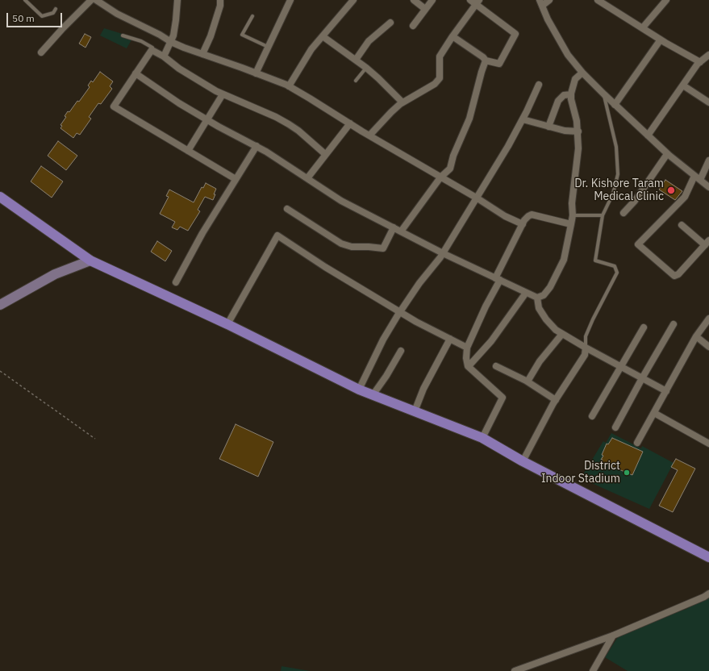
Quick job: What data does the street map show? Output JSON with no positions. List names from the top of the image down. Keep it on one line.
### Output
{"places":["Dr. Kishore Taram Medical Clinic","District Indoor Stadium"],"scale_bar":"50 m"}
